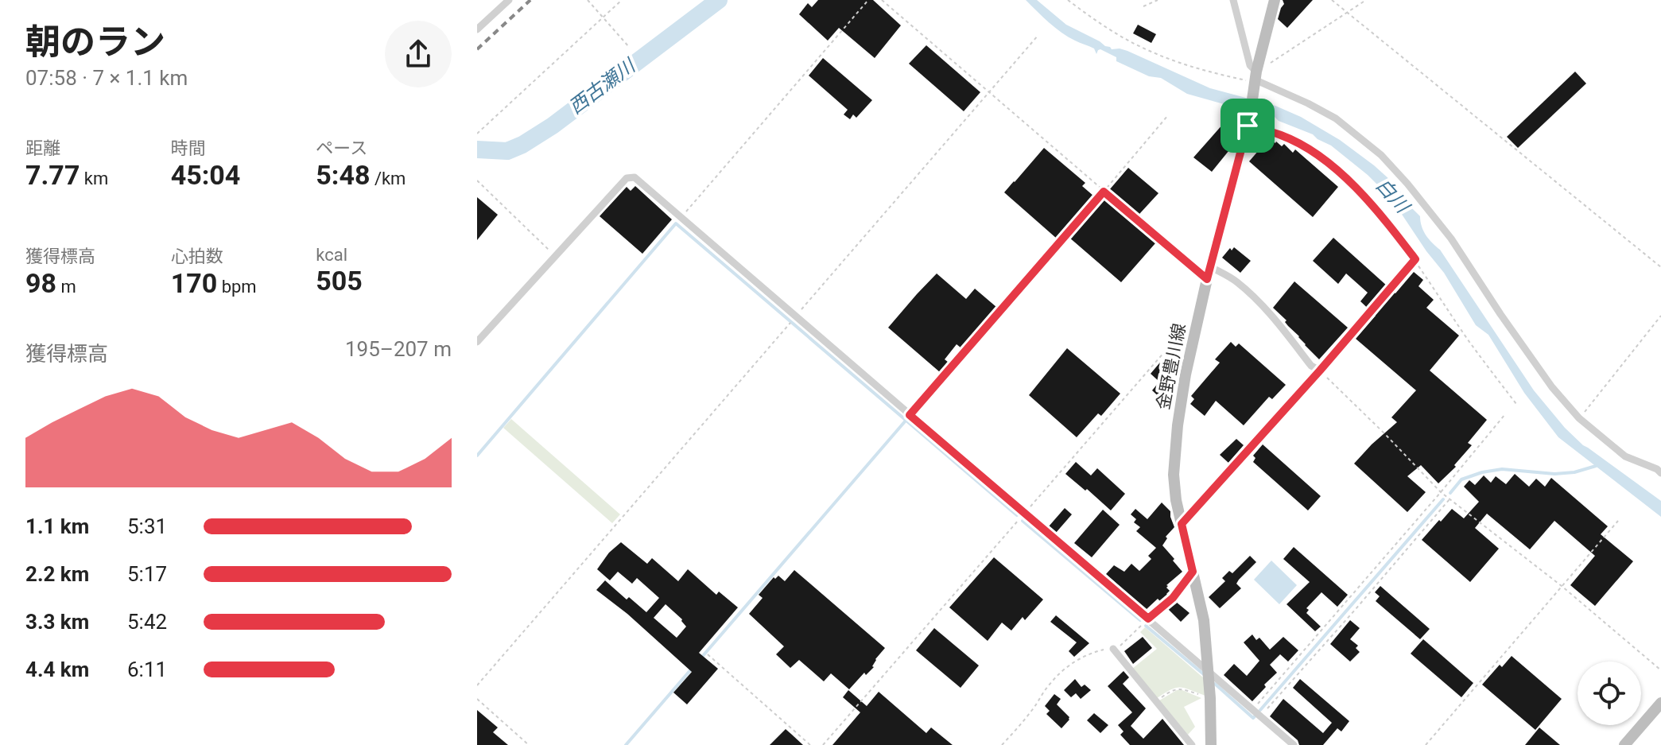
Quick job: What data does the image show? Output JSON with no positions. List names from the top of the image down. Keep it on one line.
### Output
{"streets":{"main road":["金野豊川線"]},"water":["西古瀬川","白川"],"page":{"heading":["朝のラン","07:58 · 7 × 1.1 km"],"stats":[["距離","7.77 km"],["時間","45:04"],["ペース","5:48 /km"],["獲得標高","98 m"],["心拍数","170 bpm"],["kcal","505"]],"chart":["獲得標高","195–207 m"],"list":[{"name":"1.1 km","note":"5:31"},{"name":"2.2 km","note":"5:17"},{"name":"3.3 km","note":"5:42"},{"name":"4.4 km","note":"6:11"}]}}
